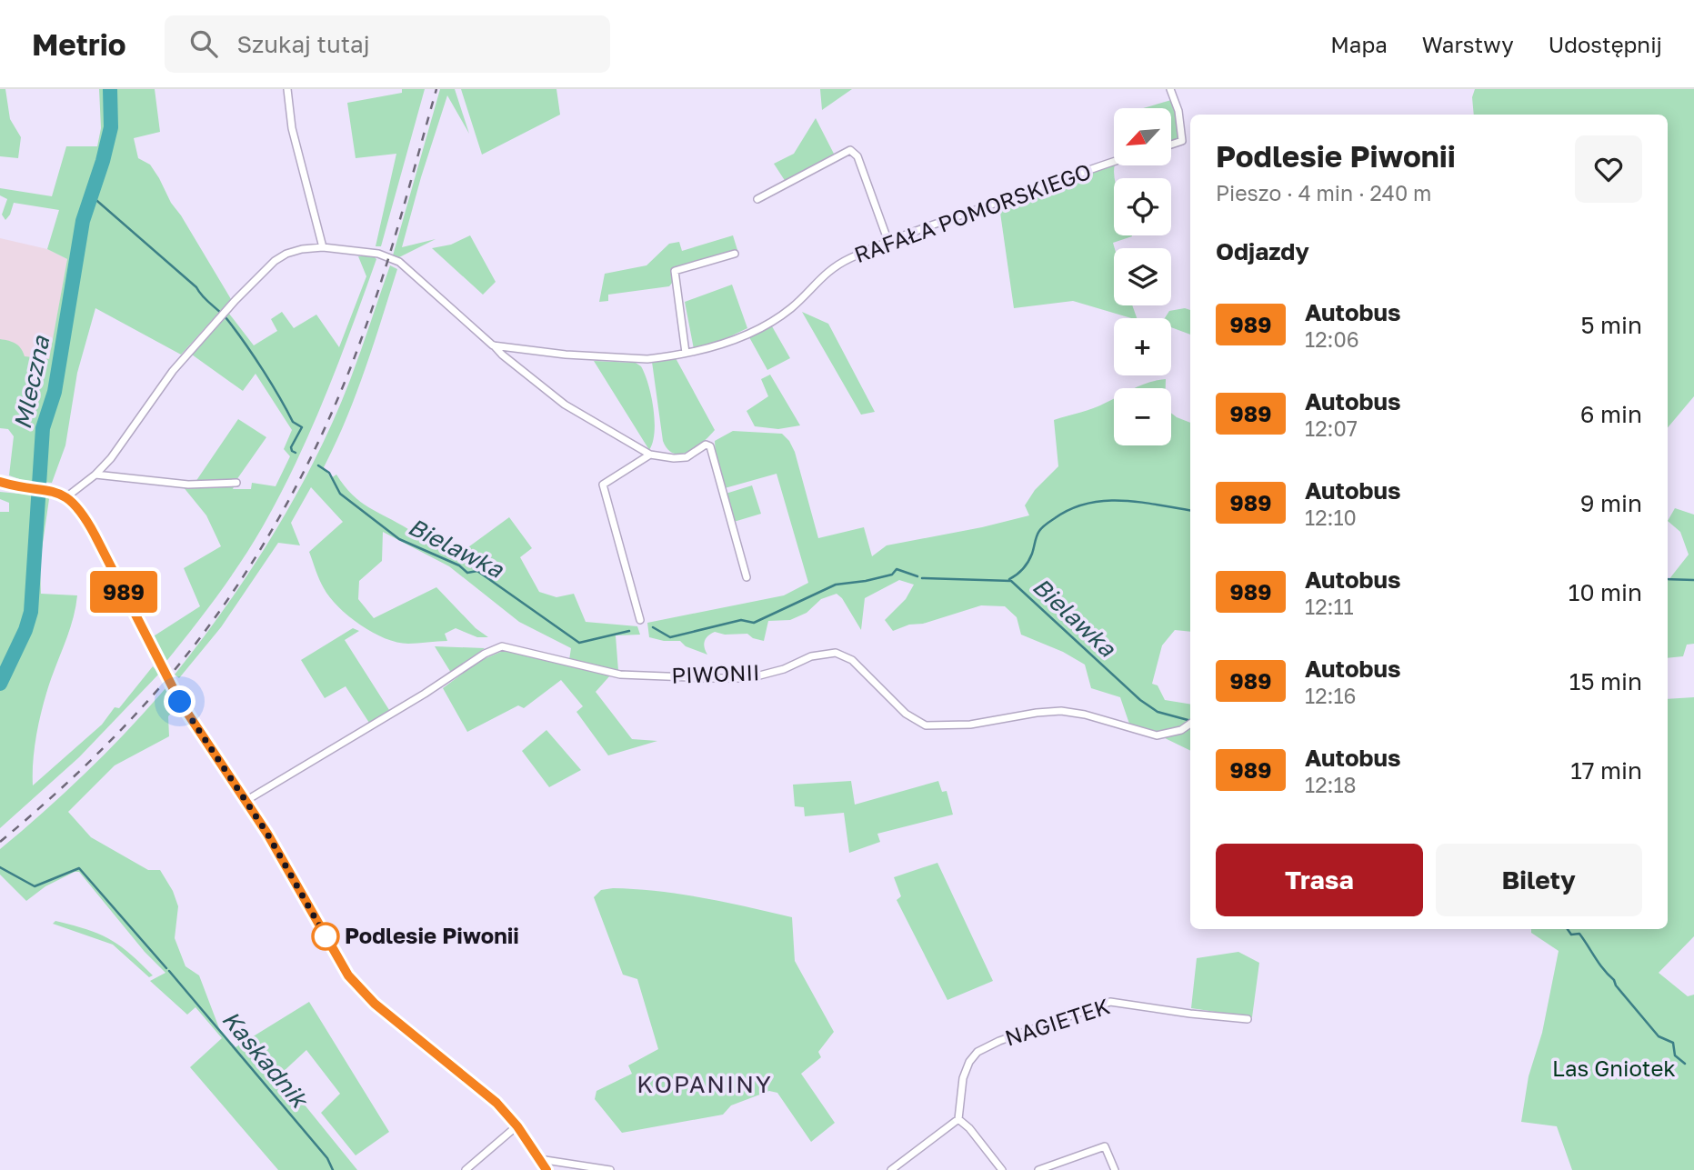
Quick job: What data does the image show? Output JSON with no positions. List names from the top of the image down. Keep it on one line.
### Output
{"streets":{"street":["RAFAŁA POMORSKIEGO","PIWONII","NAGIETEK"]},"districts":["KOPANINY"],"water":["Mleczna","Bielawka","Kaskadnik"],"parks":["Las Gniotek"],"places":["Podlesie Piwonii"],"lines":["bus line 989"],"north":"bottom left","page":{"header":"Metrio","search":"Szukaj tutaj","nav":["Mapa","Warstwy","Udostępnij"],"on_map":"989","map_buttons":["+","−"],"heading":[["Podlesie Piwonii","Pieszo · 4 min · 240 m"],"Odjazdy"],"list":[{"mark":"989","name":"Autobus","note":"12:06","value":"5 min"},{"mark":"989","name":"Autobus","note":"12:07","value":"6 min"},{"mark":"989","name":"Autobus","note":"12:10","value":"9 min"},{"mark":"989","name":"Autobus","note":"12:11","value":"10 min"},{"mark":"989","name":"Autobus","note":"12:16","value":"15 min"},{"mark":"989","name":"Autobus","note":"12:18","value":"17 min"}],"buttons":["Trasa","Bilety"]}}
